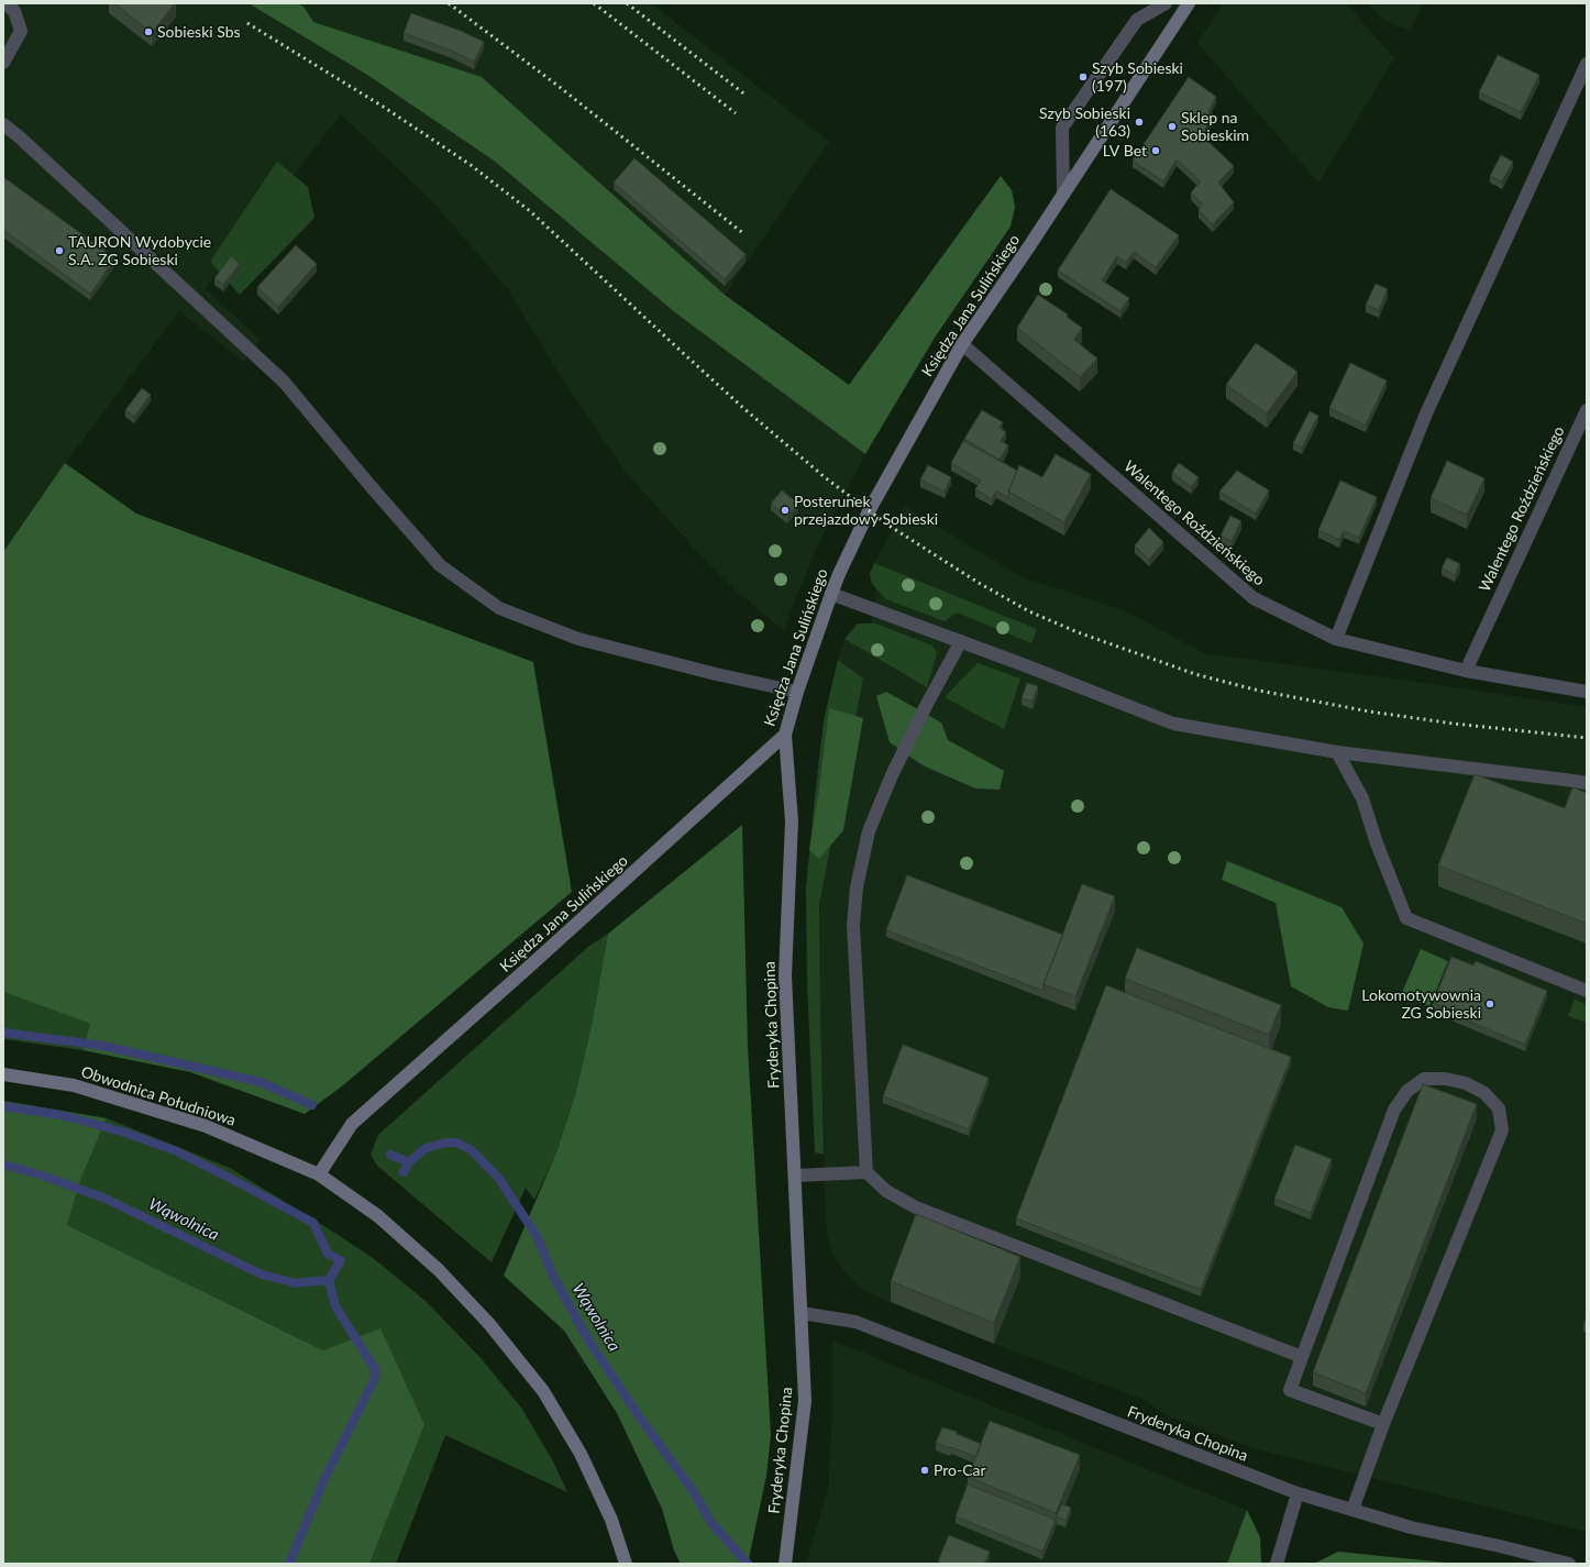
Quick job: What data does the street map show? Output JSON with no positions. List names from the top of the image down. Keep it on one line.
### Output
{"streets":{"street":["Księdza Jana Sulińskiego","Walentego Roździeńskiego","Fryderyka Chopina","Obwodnica Południowa"]},"crossings":[["Księdza Jana Sulińskiego","Walentego Roździeńskiego"],["Księdza Jana Sulińskiego","Fryderyka Chopina"],["Księdza Jana Sulińskiego","Obwodnica Południowa"]],"water":["Wąwolnica"],"places":["Sobieski Sbs","Szyb Sobieski (197)","Szyb Sobieski (163)","Sklep na Sobieskim","LV Bet","TAURON Wydobycie S.A. ZG Sobieski","Posterunek przejazdowy Sobieski","Lokomotywownia ZG Sobieski","Pro-Car"]}
